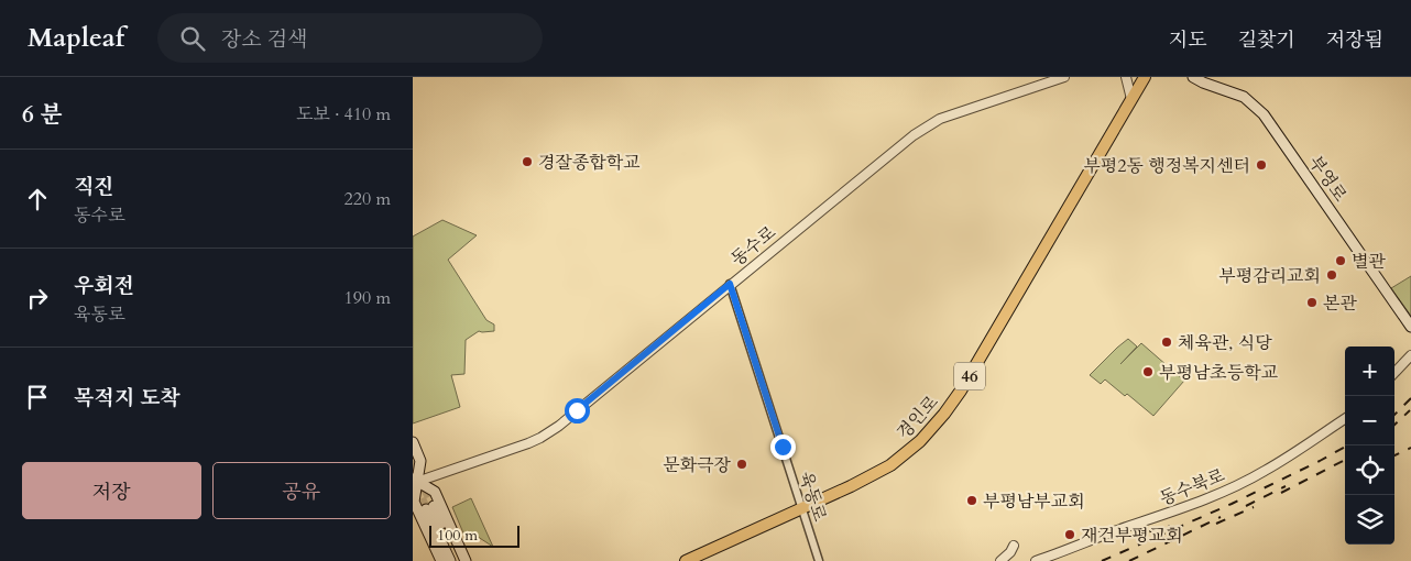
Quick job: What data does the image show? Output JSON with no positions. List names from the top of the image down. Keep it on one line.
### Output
{"streets":{"main road":["부영로","46","경인로"],"street":["동수로","동수북로","육동로"]},"crossings":[["동수로","육동로"],["경인로","육동로"]],"places":["경잘종합학교","부평2동 행정복지센터","별관","부평감리교회","본관","체육관, 식당","부평남초등학교","문화극장","부평남부교회","재건부평교회"],"scale_bar":"100 m","page":{"header":"Mapleaf","search":"장소 검색","nav":["지도","길찾기","저장됨"],"heading":["6 분","도보 · 410 m"],"list":[["직진","동수로","220 m"],["우회전","육동로","190 m"],"목적지 도착"],"map_buttons":["+","−"],"buttons":["저장","공유"],"scale":"100 m"}}
